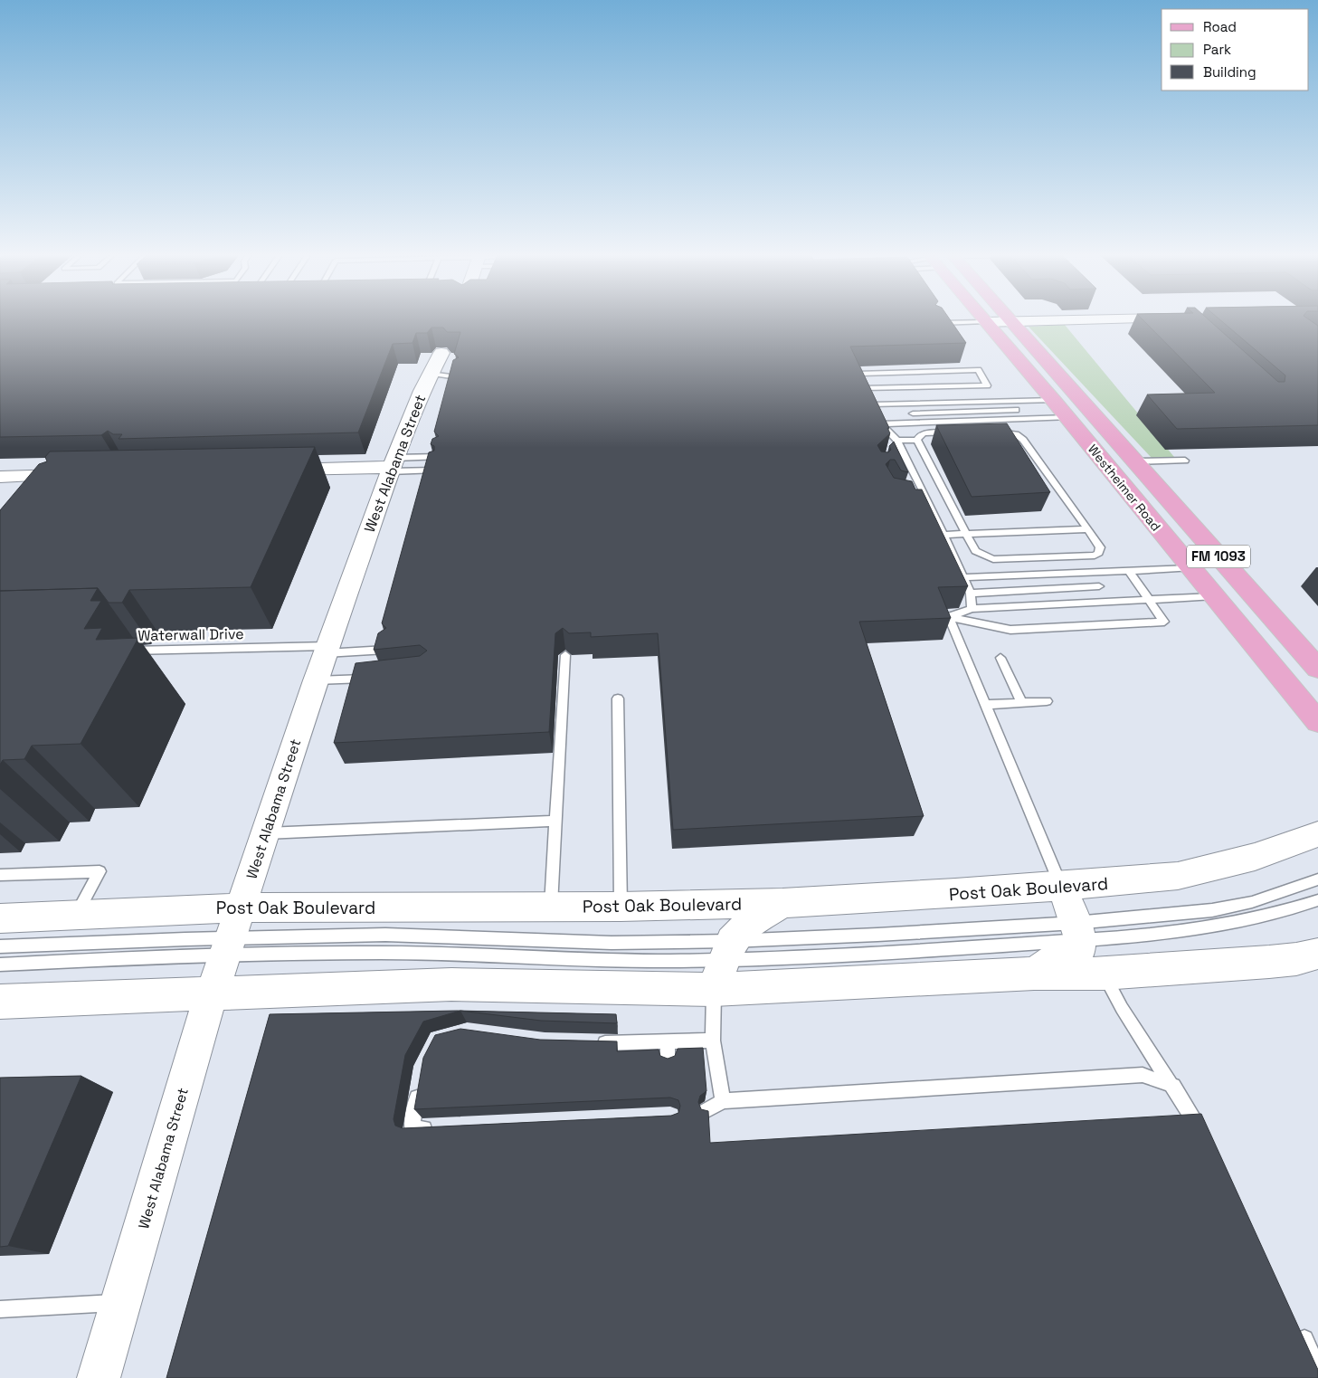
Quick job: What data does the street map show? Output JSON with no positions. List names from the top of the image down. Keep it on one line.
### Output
{"streets":{"main road":["West Alabama Street","Westheimer Road","FM 1093","Post Oak Boulevard"],"lane":["Waterwall Drive"]},"crossings":[["West Alabama Street","Waterwall Drive"],["West Alabama Street","Post Oak Boulevard"]],"legend":["Road","Park","Building"]}
